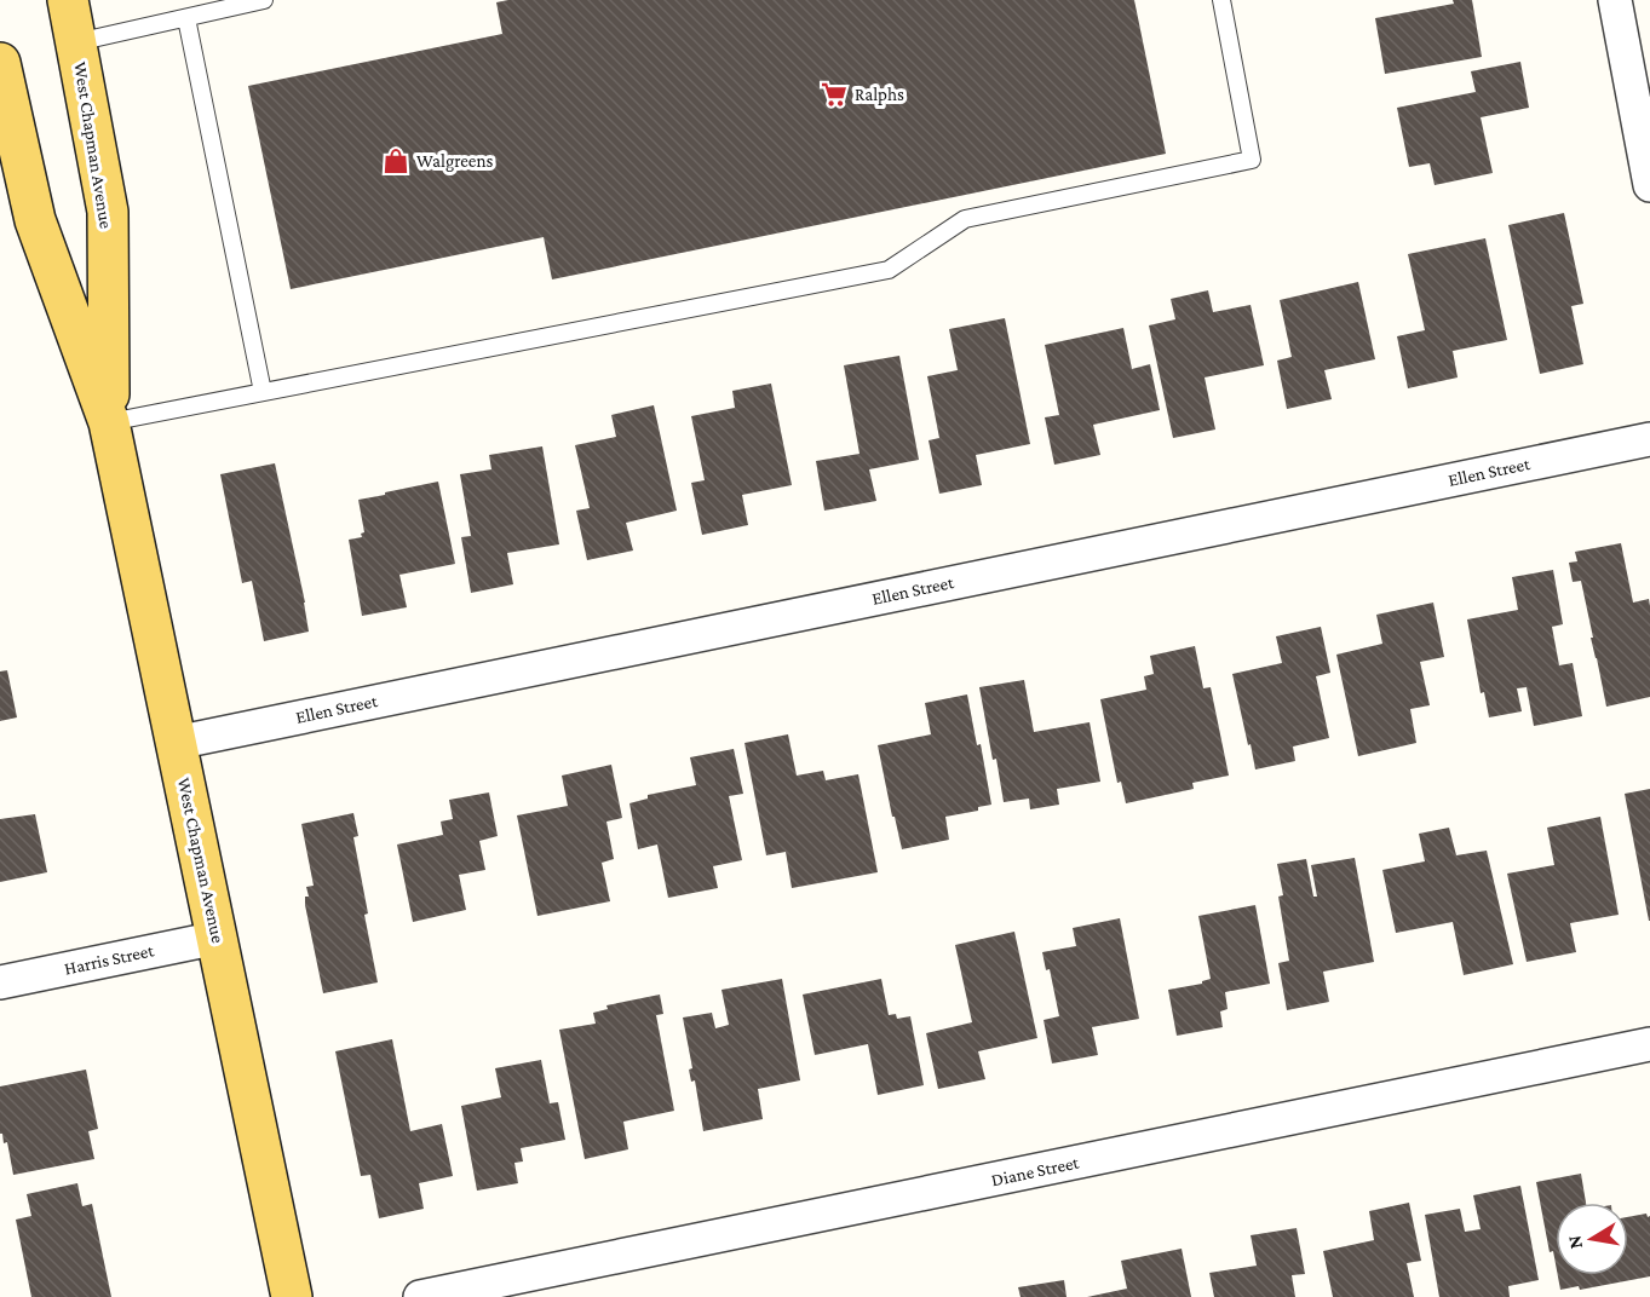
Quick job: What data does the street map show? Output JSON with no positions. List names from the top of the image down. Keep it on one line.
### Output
{"streets":{"main road":["West Chapman Avenue"],"street":["Ellen Street","Harris Street","Diane Street"]},"crossings":[["West Chapman Avenue","Ellen Street"],["West Chapman Avenue","Harris Street"]],"places":{"supermarket":["Ralphs"],"shop":["Walgreens"]},"north":"left"}
